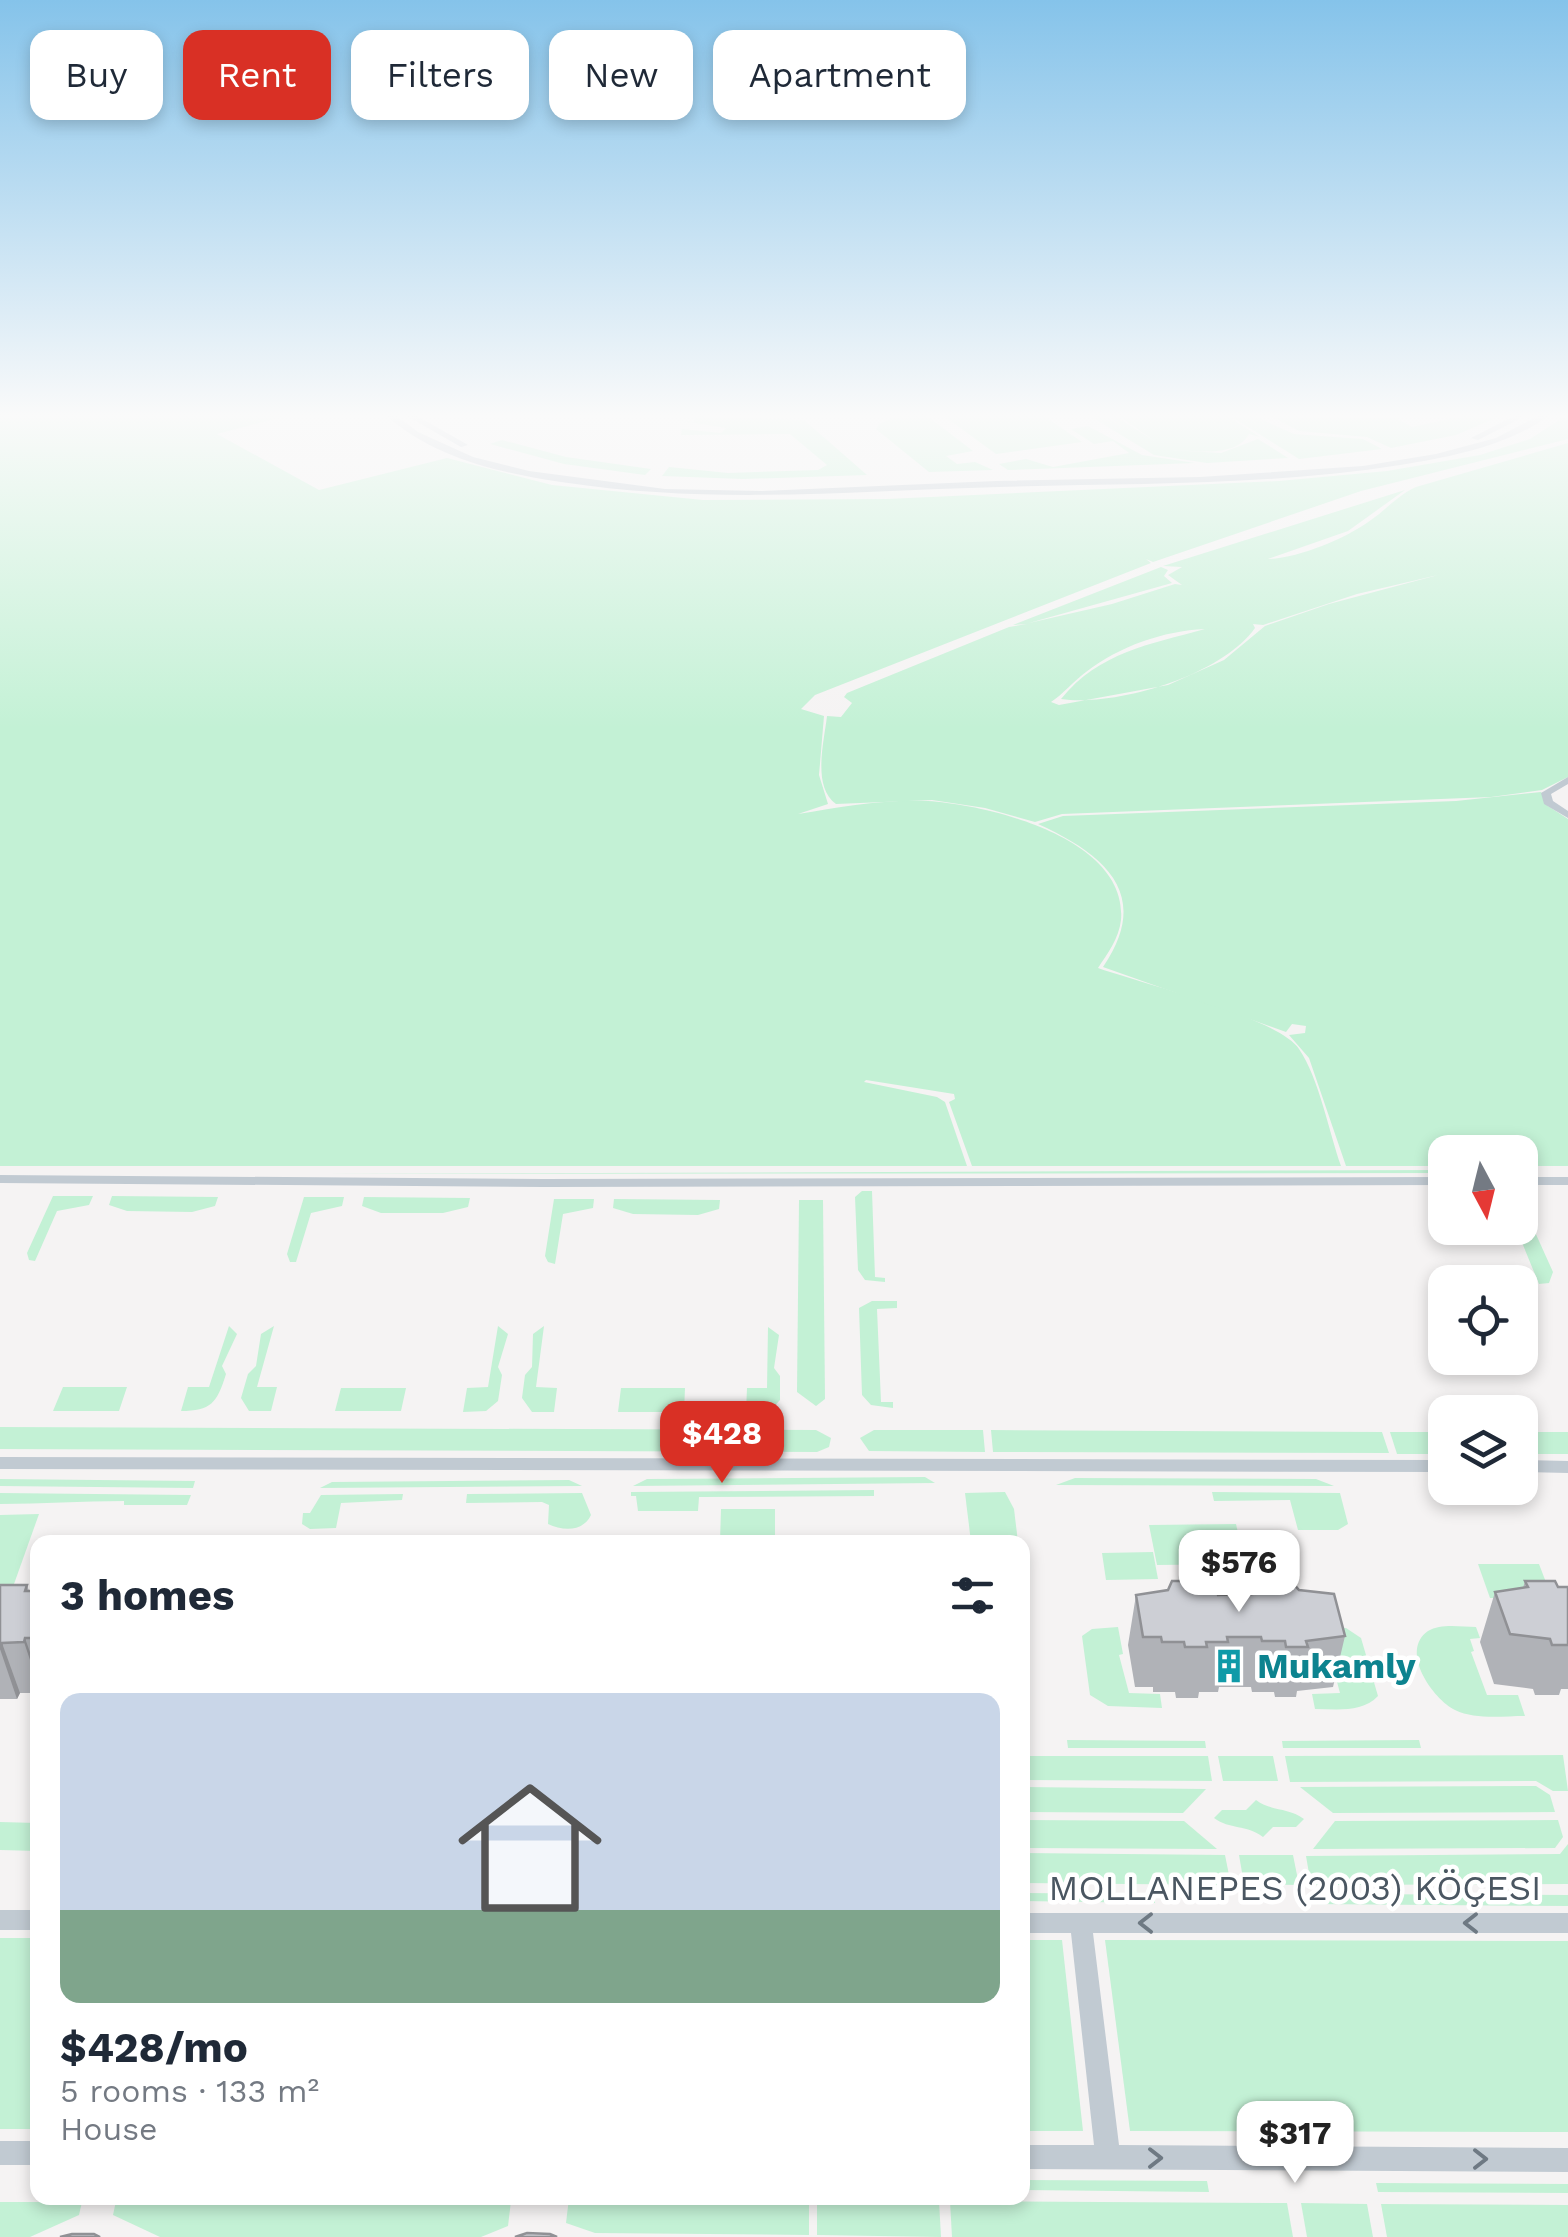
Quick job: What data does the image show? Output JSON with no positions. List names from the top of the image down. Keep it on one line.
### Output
{"streets":{"street":["MOLLANEPES (2003) KÖÇESI"]},"one_way":["MOLLANEPES (2003) KÖÇESI"],"places":{"building":["Mukamly"]},"north":"bottom","page":{"chip":["Buy","Rent","Filters","New","Apartment"],"price":["$428","$576","$317"],"heading":"3 homes","list":[{"name":"$428/mo","note":"5 rooms · 133 m² · House"}]}}
